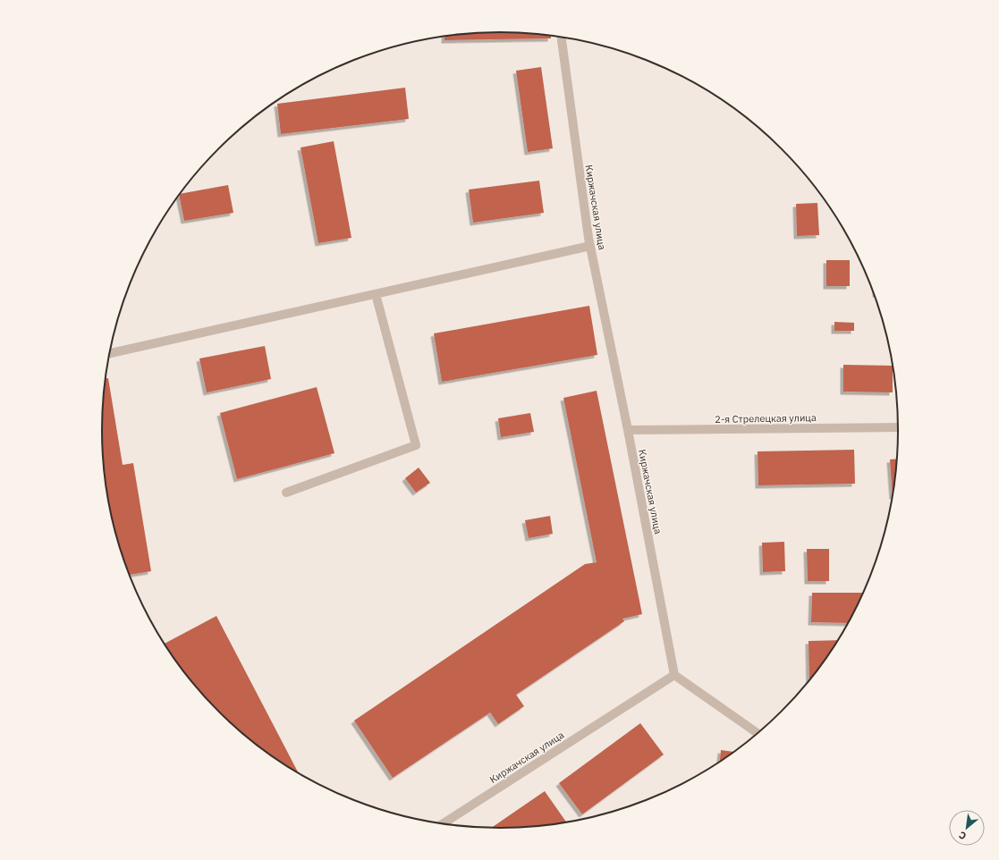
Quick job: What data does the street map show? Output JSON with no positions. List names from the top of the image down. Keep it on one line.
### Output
{"streets":{"street":["Киржачская улица","2-я Стрелецкая улица"]},"crossings":[["Киржачская улица","2-я Стрелецкая улица"]],"north":"bottom left"}
